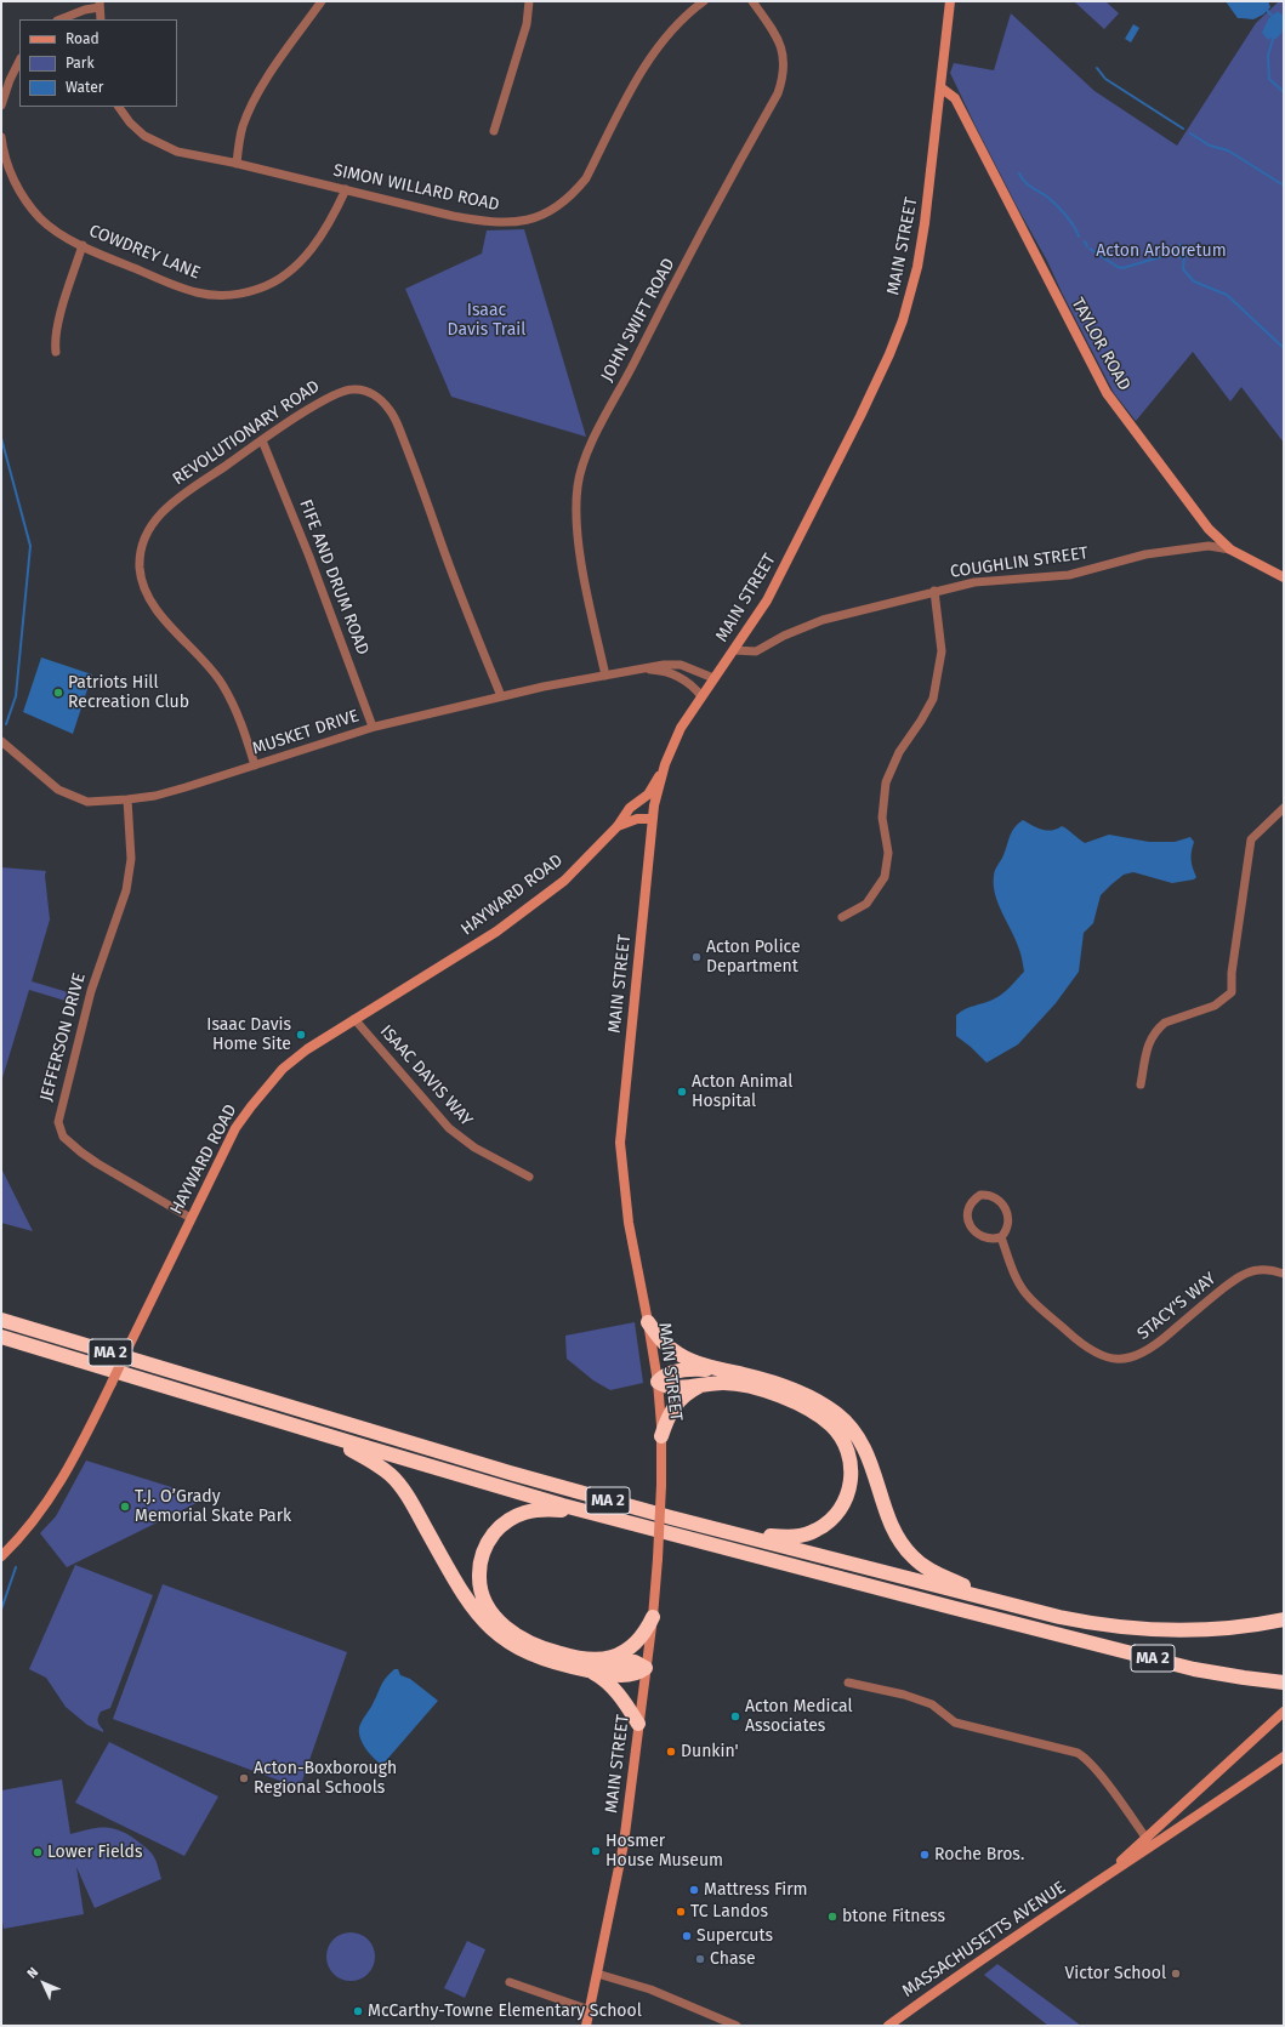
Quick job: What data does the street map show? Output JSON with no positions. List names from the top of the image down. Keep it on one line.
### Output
{"streets":{"highway":["MA 2"],"main road":["MAIN STREET","TAYLOR ROAD","HAYWARD ROAD","MASSACHUSETTS AVENUE"],"street":["SIMON WILLARD ROAD","COWDREY LANE","JOHN SWIFT ROAD","REVOLUTIONARY ROAD","COUGHLIN STREET","FIFE AND DRUM ROAD","MUSKET DRIVE","JEFFERSON DRIVE","ISAAC DAVIS WAY","STACY'S WAY"]},"crossings":[["SIMON WILLARD ROAD","COWDREY LANE"],["MAIN STREET","TAYLOR ROAD"],["MAIN STREET","COUGHLIN STREET"],["MAIN STREET","MUSKET DRIVE"],["MAIN STREET","HAYWARD ROAD"],["JOHN SWIFT ROAD","MUSKET DRIVE"],["TAYLOR ROAD","COUGHLIN STREET"],["REVOLUTIONARY ROAD","FIFE AND DRUM ROAD"],["REVOLUTIONARY ROAD","MUSKET DRIVE"],["FIFE AND DRUM ROAD","MUSKET DRIVE"],["MUSKET DRIVE","JEFFERSON DRIVE"],["HAYWARD ROAD","JEFFERSON DRIVE"],["HAYWARD ROAD","ISAAC DAVIS WAY"]],"parks":["Acton Arboretum","Isaac Davis Trail"],"places":["Patriots Hill Recreation Club","Acton Police Department","Isaac Davis Home Site","Acton Animal Hospital","T.J. O’Grady Memorial Skate Park","Acton Medical Associates","Dunkin'","Acton-Boxborough Regional Schools","Hosmer House Museum","Lower Fields","Roche Bros.","Mattress Firm","TC Landos","btone Fitness","Supercuts","Chase","Victor School","McCarthy-Towne Elementary School"],"legend":["Road","Park","Water"],"north":"top left"}
